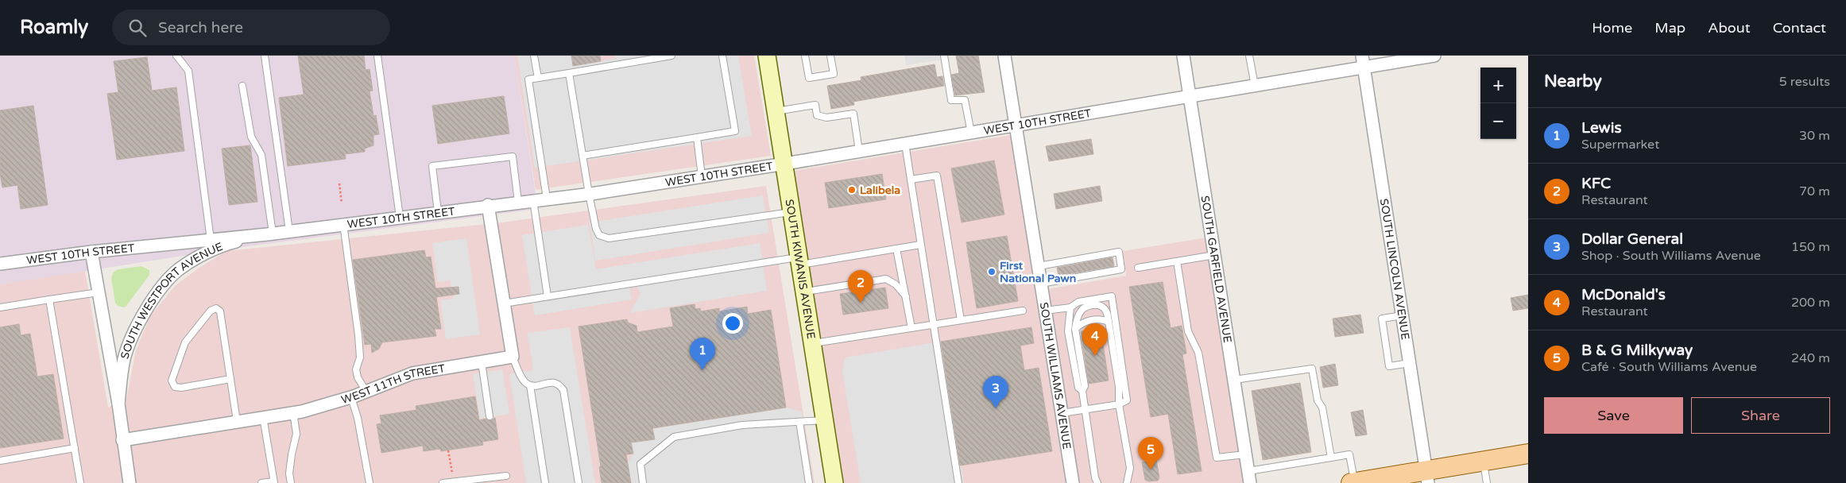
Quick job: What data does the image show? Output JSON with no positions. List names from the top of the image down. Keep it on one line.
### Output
{"streets":{"main road":["SOUTH KIWANIS AVENUE"],"street":["WEST 10TH STREET","SOUTH GARFIELD AVENUE","SOUTH LINCOLN AVENUE","SOUTH WESTPORT AVENUE","SOUTH WILLIAMS AVENUE","WEST 11TH STREET"]},"crossings":[["WEST 10TH STREET","SOUTH KIWANIS AVENUE"],["WEST 10TH STREET","SOUTH GARFIELD AVENUE"],["WEST 10TH STREET","SOUTH LINCOLN AVENUE"],["WEST 10TH STREET","SOUTH WESTPORT AVENUE"],["WEST 10TH STREET","SOUTH WILLIAMS AVENUE"],["SOUTH WESTPORT AVENUE","WEST 11TH STREET"]],"places":["Lalibela","First National Pawn"],"page":{"header":"Roamly","search":"Search here","nav":["Home","Map","About","Contact"],"heading":["Nearby","5 results"],"map_buttons":["+","−"],"list":[{"mark":"1","name":"Lewis","note":"Supermarket","value":"30 m"},{"mark":"2","name":"KFC","note":"Restaurant","value":"70 m"},{"mark":"3","name":"Dollar General","note":"Shop · South Williams Avenue","value":"150 m"},{"mark":"4","name":"McDonald's","note":"Restaurant","value":"200 m"},{"mark":"5","name":"B & G Milkyway","note":"Café · South Williams Avenue","value":"240 m"}],"pins":["2","4","1","3","5"],"buttons":["Save","Share"]}}
